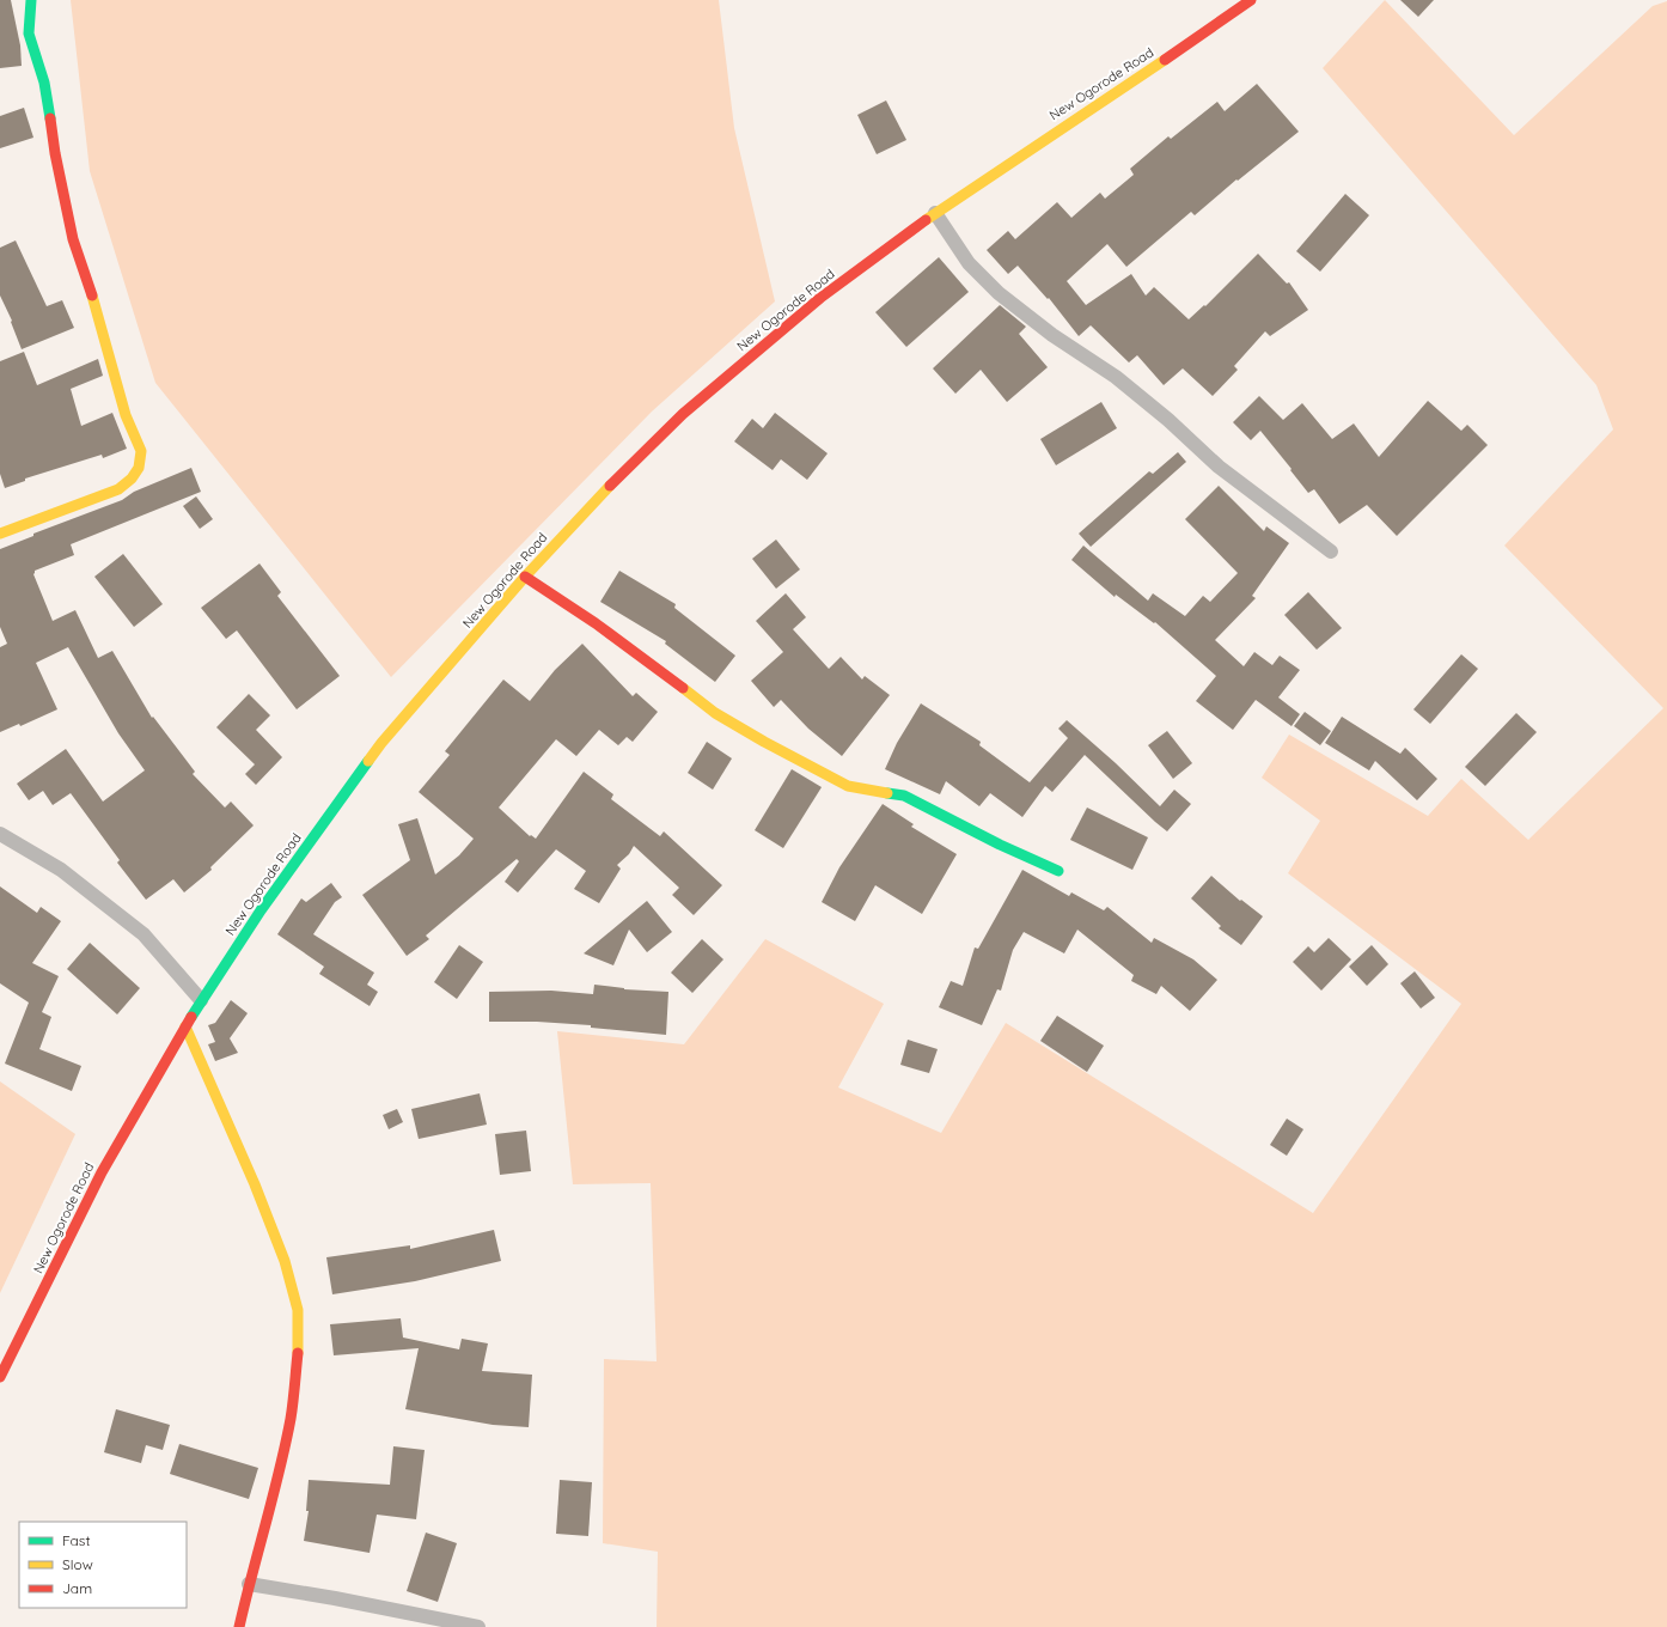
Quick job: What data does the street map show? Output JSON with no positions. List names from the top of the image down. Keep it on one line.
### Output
{"streets":{"street":["New Ogorode Road"]},"legend":["Fast","Slow","Jam"]}
